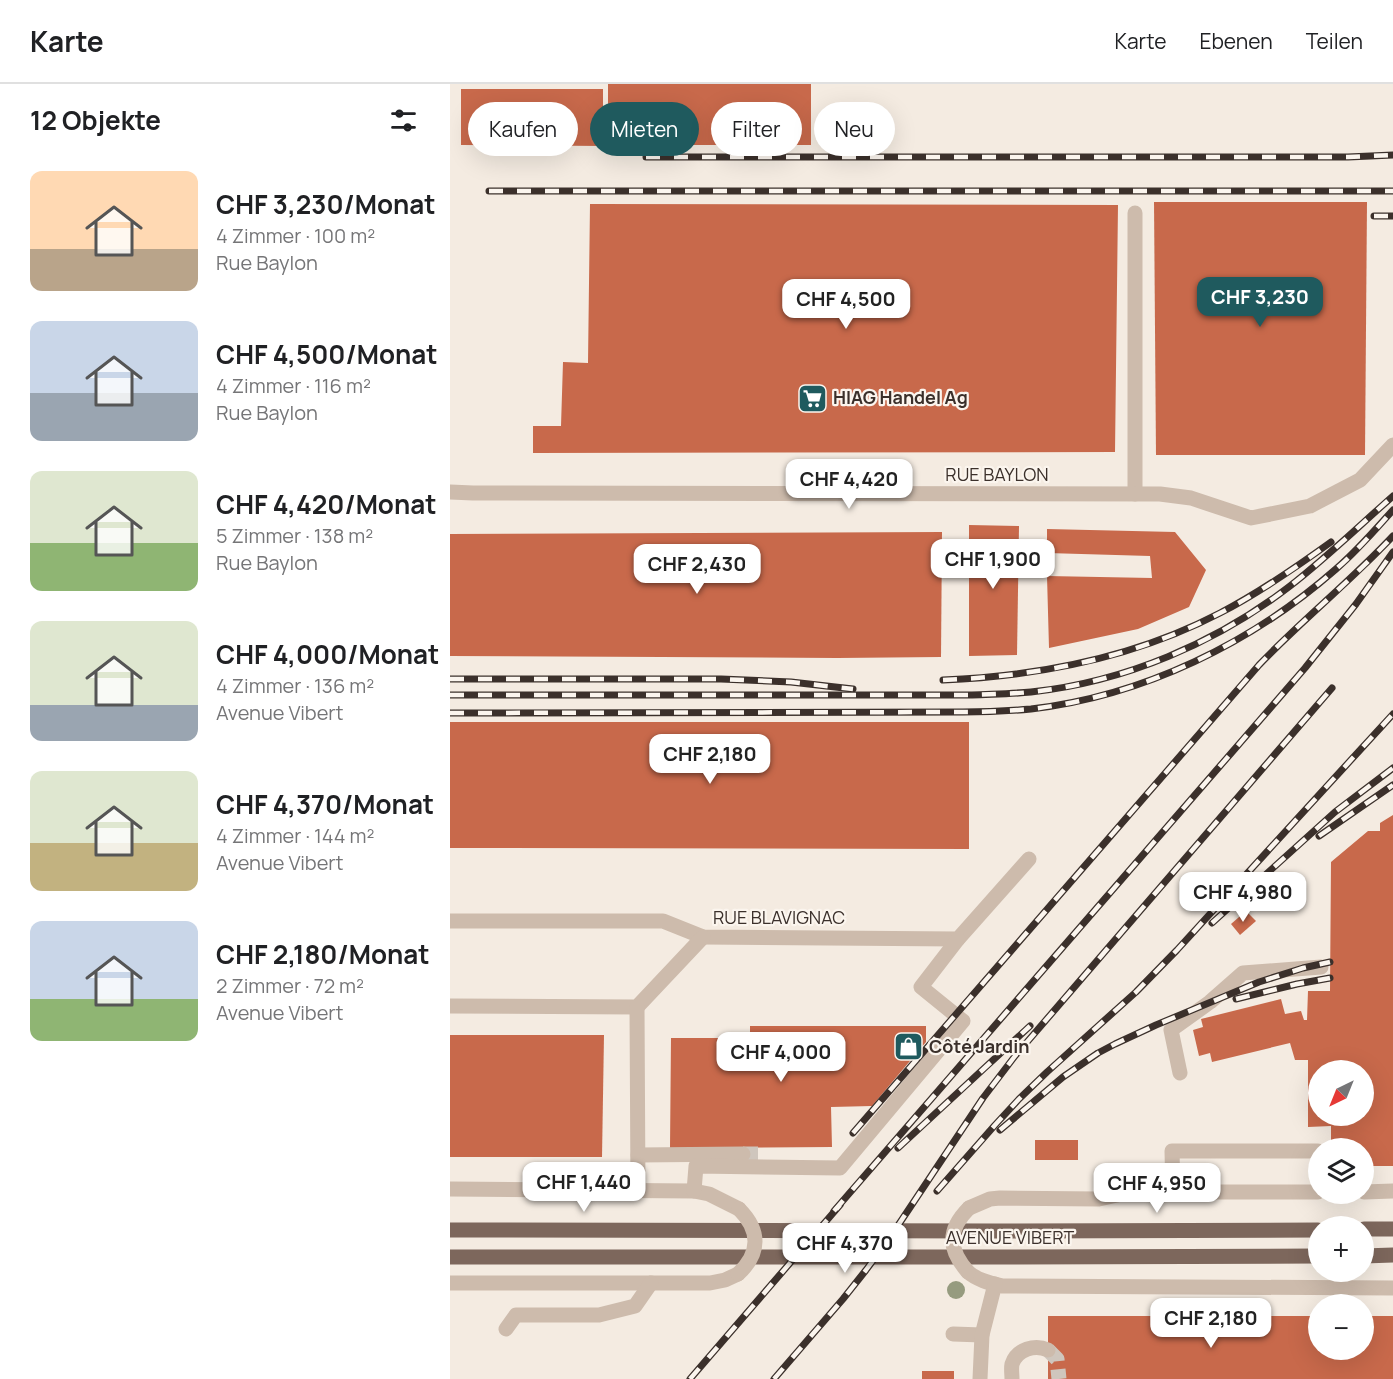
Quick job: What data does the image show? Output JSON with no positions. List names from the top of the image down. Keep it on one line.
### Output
{"streets":{"main road":["AVENUE VIBERT"],"street":["RUE BAYLON","RUE BLAVIGNAC"]},"places":{"supermarket":["HIAG Handel Ag"],"shop":["Côté Jardin"]},"north":"bottom left","page":{"header":"Karte","nav":["Karte","Ebenen","Teilen"],"heading":"12 Objekte","chip":["Kaufen","Mieten","Filter","Neu"],"list":[{"name":"CHF 3,230/Monat","note":"4 Zimmer · 100 m² · Rue Baylon"},{"name":"CHF 4,500/Monat","note":"4 Zimmer · 116 m² · Rue Baylon"},{"name":"CHF 4,420/Monat","note":"5 Zimmer · 138 m² · Rue Baylon"},{"name":"CHF 4,000/Monat","note":"4 Zimmer · 136 m² · Avenue Vibert"},{"name":"CHF 4,370/Monat","note":"4 Zimmer · 144 m² · Avenue Vibert"},{"name":"CHF 2,180/Monat","note":"2 Zimmer · 72 m² · Avenue Vibert"}],"price":["CHF 3,230","CHF 4,500","CHF 4,420","CHF 1,900","CHF 2,430","CHF 2,180","CHF 4,980","CHF 4,000","CHF 1,440","CHF 4,950","CHF 4,370","CHF 2,180"],"map_buttons":["+","−"]}}
